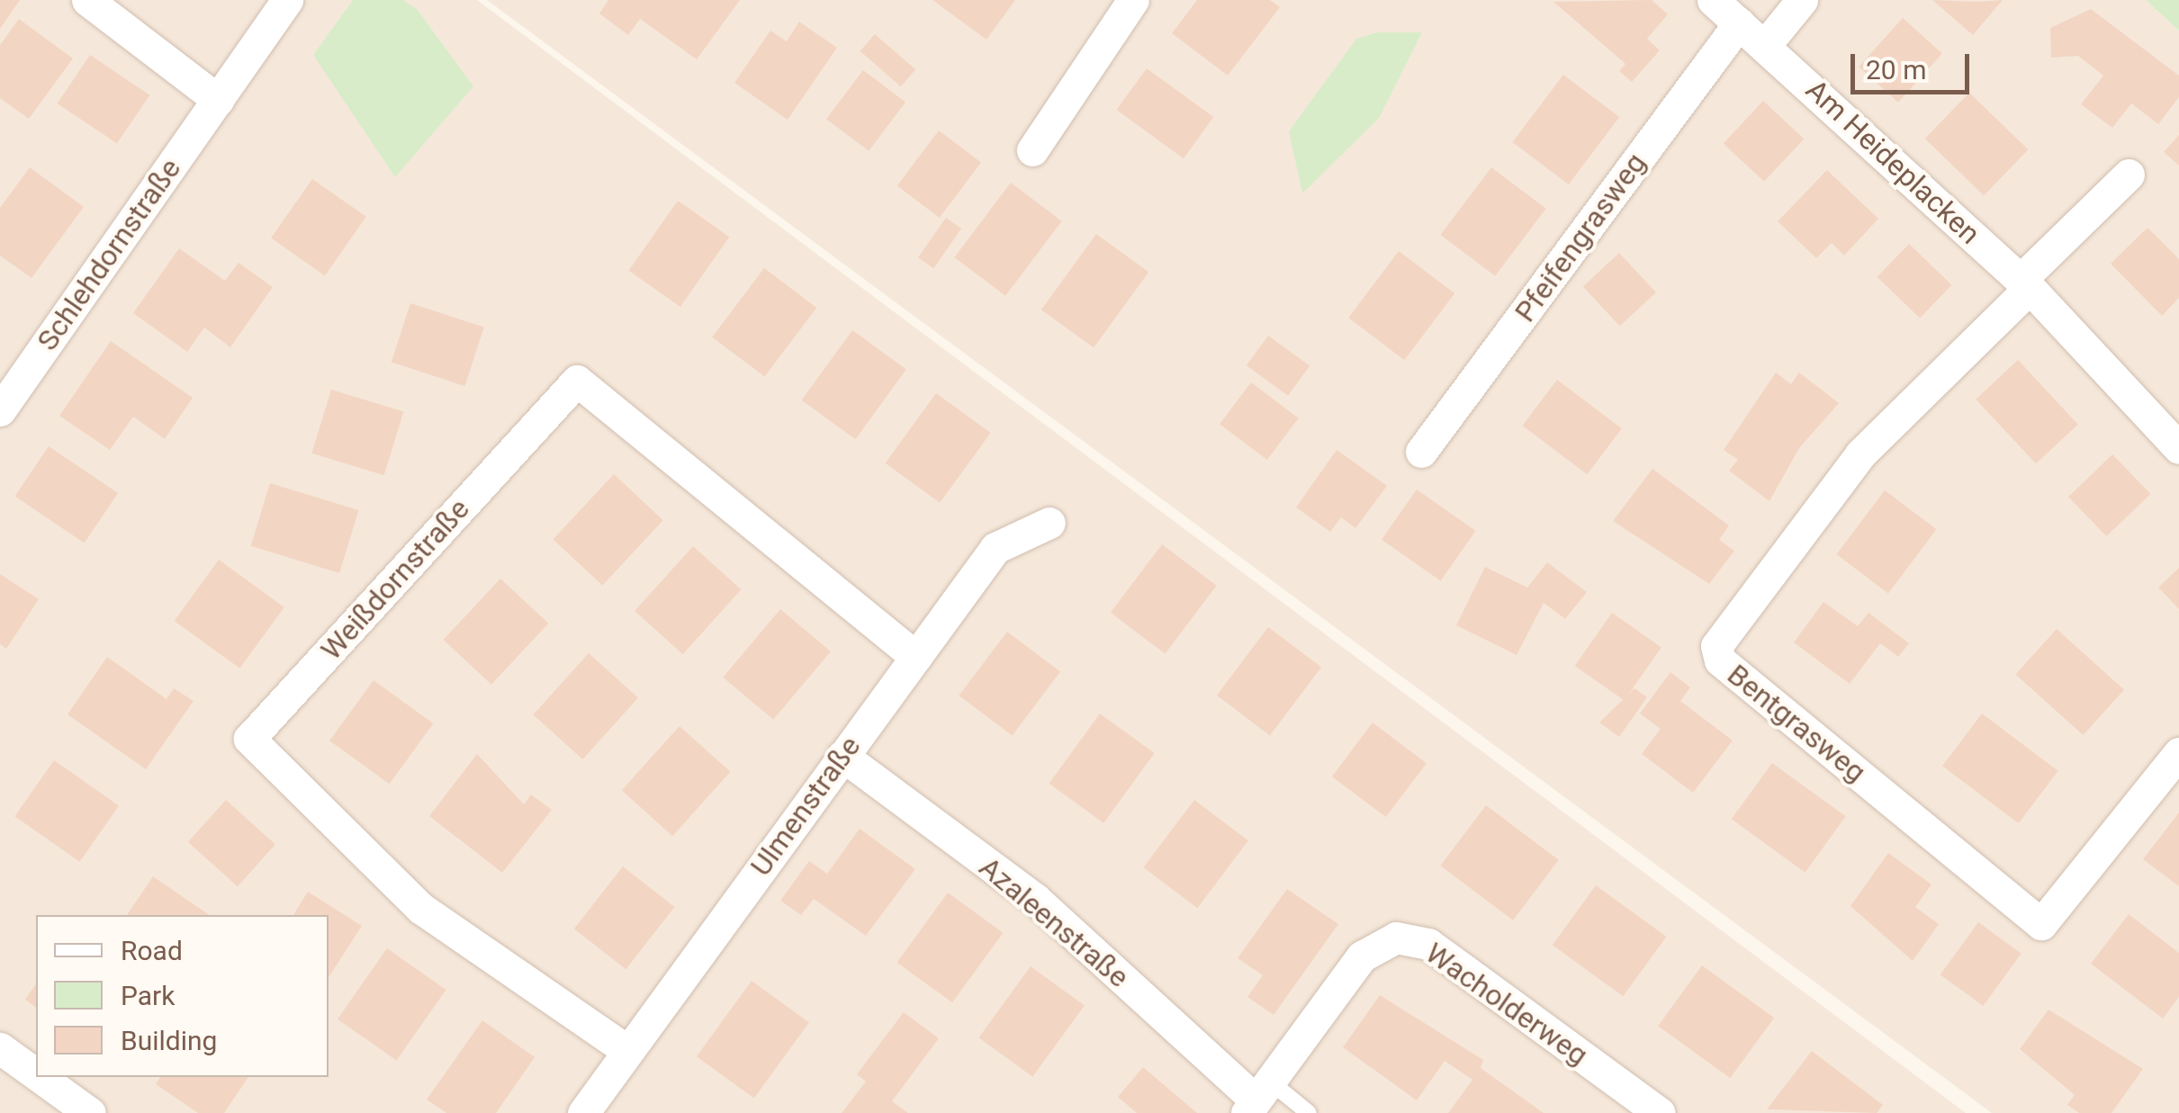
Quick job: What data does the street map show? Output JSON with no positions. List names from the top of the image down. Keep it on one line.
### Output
{"streets":{"street":["Am Heideplacken","Pfeifengrasweg","Schlehdornstraße","Weißdornstraße","Bentgrasweg","Ulmenstraße","Azaleenstraße","Wacholderweg"]},"crossings":[["Am Heideplacken","Pfeifengrasweg"],["Am Heideplacken","Bentgrasweg"],["Weißdornstraße","Ulmenstraße"],["Ulmenstraße","Azaleenstraße"],["Azaleenstraße","Wacholderweg"]],"legend":["Road","Park","Building"],"scale_bar":"20 m"}
